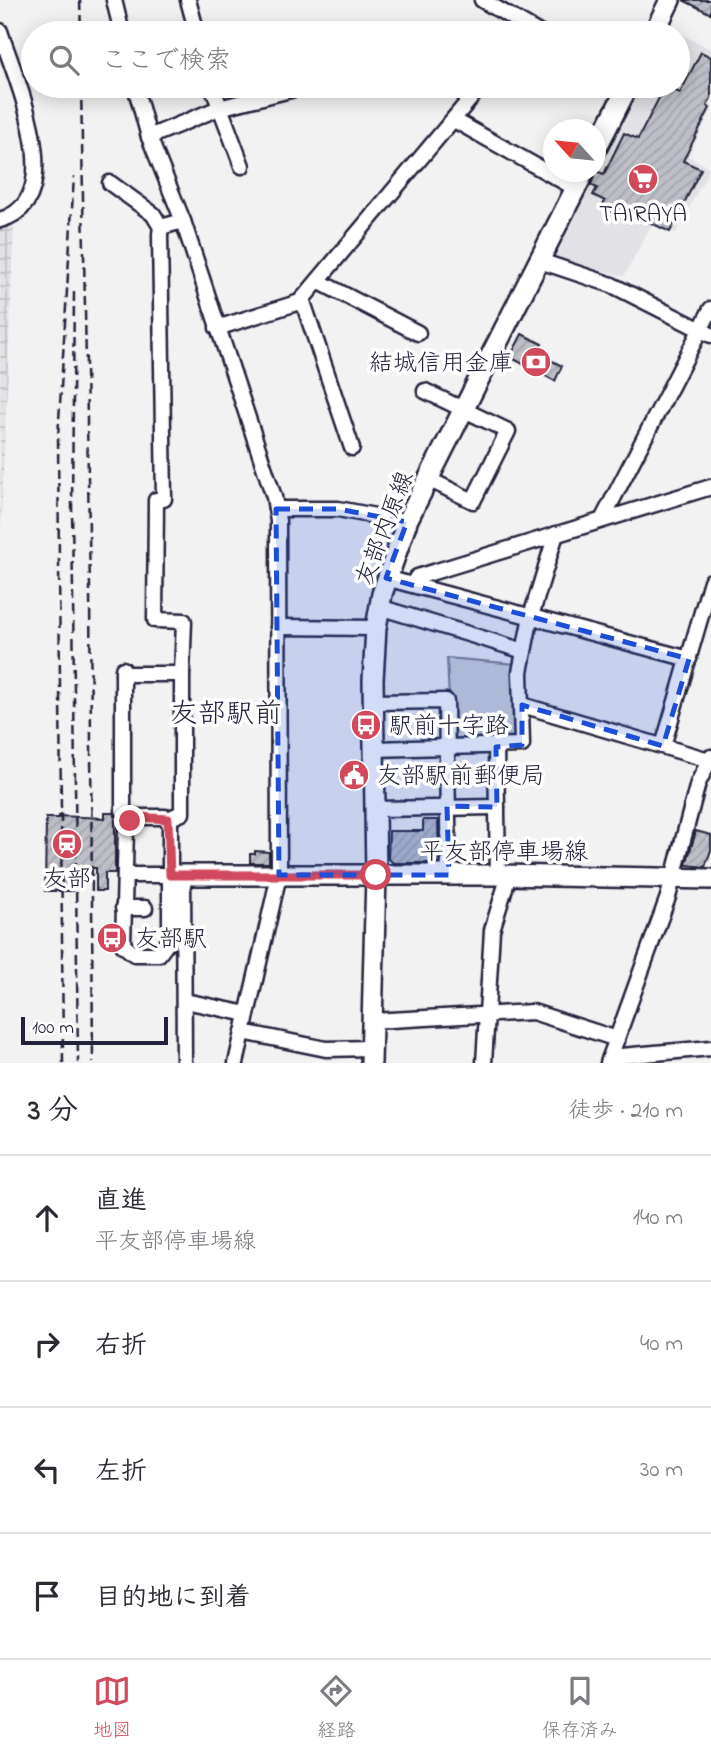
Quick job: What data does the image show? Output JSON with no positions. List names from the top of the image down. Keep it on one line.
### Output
{"streets":{"main road":["友部内原線","平友部停車場線"]},"crossings":[["友部内原線","平友部停車場線"]],"districts":["友部駅前"],"places":{"supermarket":["TAIRAYA"],"bank":["結城信用金庫"],"bus stop":["駅前十字路","友部駅"],"public building":["友部駅前郵便局"],"station":["友部"]},"scale_bar":"100 m","north":"top left","page":{"search":"ここで検索","scale":"100 m","heading":["3 分","徒歩 · 210 m"],"list":[["直進","平友部停車場線","140 m"],["右折","40 m"],["左折","30 m"],"目的地に到着"],"nav":["地図","経路","保存済み"]}}
